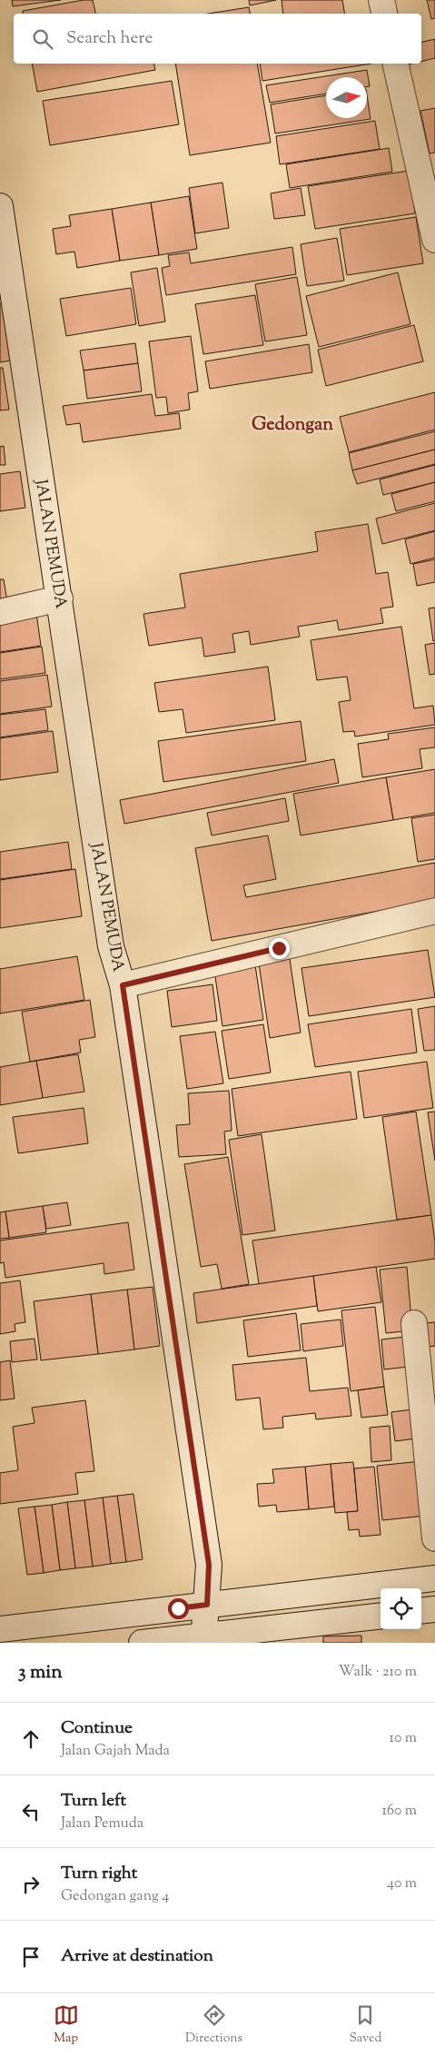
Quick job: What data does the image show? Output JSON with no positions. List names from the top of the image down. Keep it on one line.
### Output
{"streets":{"street":["JALAN PEMUDA"]},"districts":["Gedongan"],"north":"right","page":{"search":"Search here","heading":["3 min","Walk · 210 m"],"list":[["Continue","Jalan Gajah Mada","10 m"],["Turn left","Jalan Pemuda","160 m"],["Turn right","Gedongan gang 4","40 m"],"Arrive at destination"],"nav":["Map","Directions","Saved"]}}
